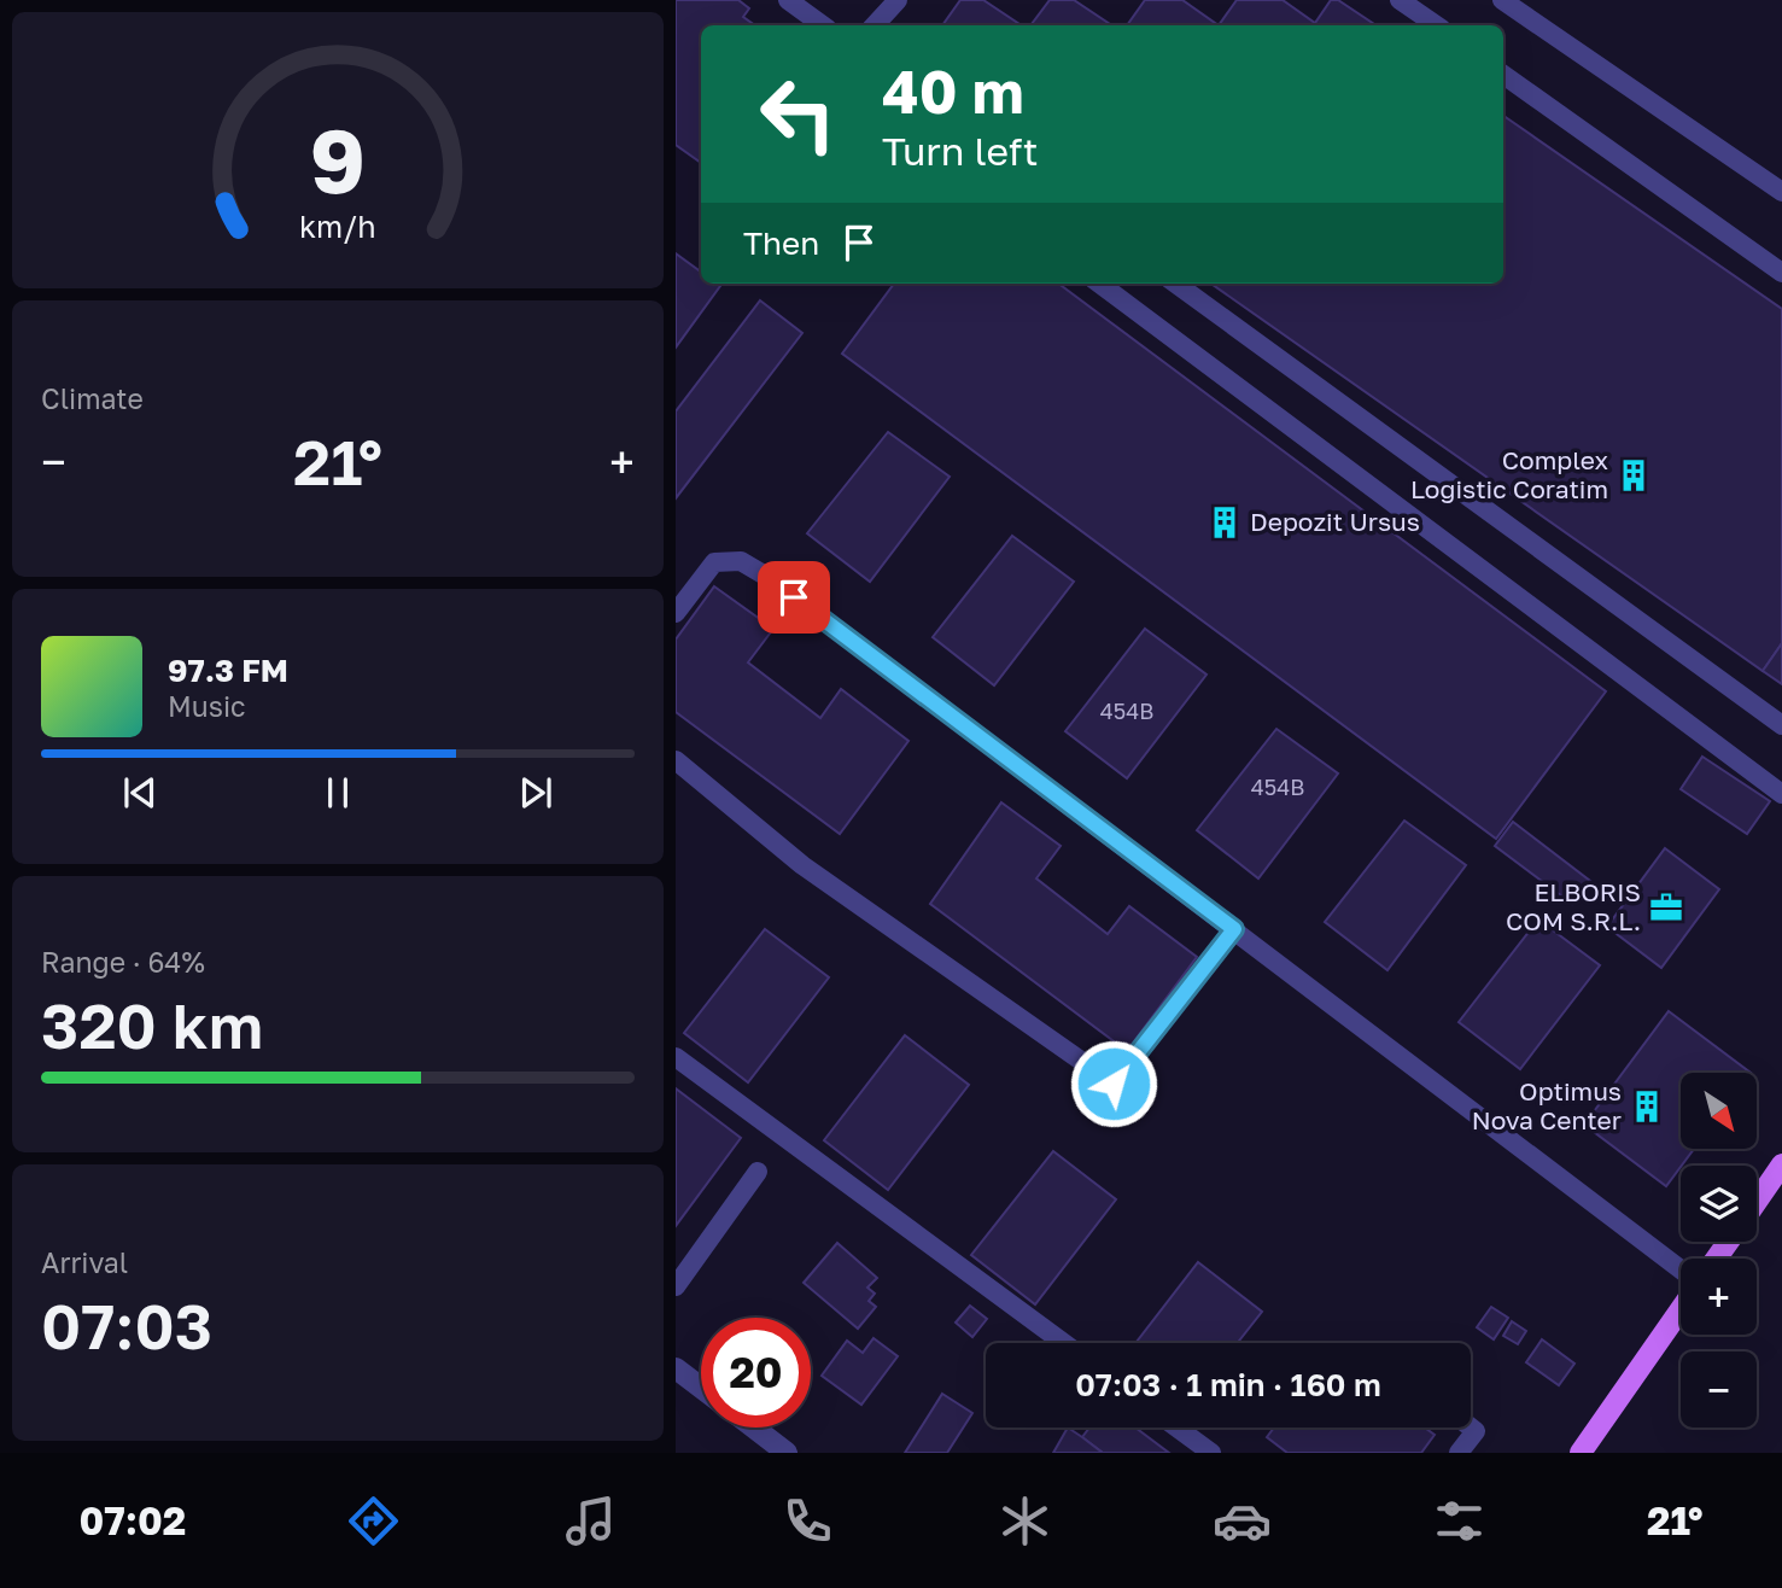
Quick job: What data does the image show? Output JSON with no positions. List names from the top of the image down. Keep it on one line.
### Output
{"places":{"building":["Complex Logistic Coratim","Depozit Ursus","Optimus Nova Center"],"office":["ELBORIS COM S.R.L."]},"house_numbers":["454B","454B"],"north":"bottom right","page":{"turn":["40 m","Turn left"],"then":"Then","tile":["Climate",["Range · 64%","320 km"],["Arrival","07:03"]],"heat":["−","21°","+"],"song":["97.3 FM","Music"],"map_buttons":["+","−"],"limit":"20","trip":"07:03 · 1 min · 160 m","tabs":["07:02","21°"],"gauge":["9","km/h"]}}
